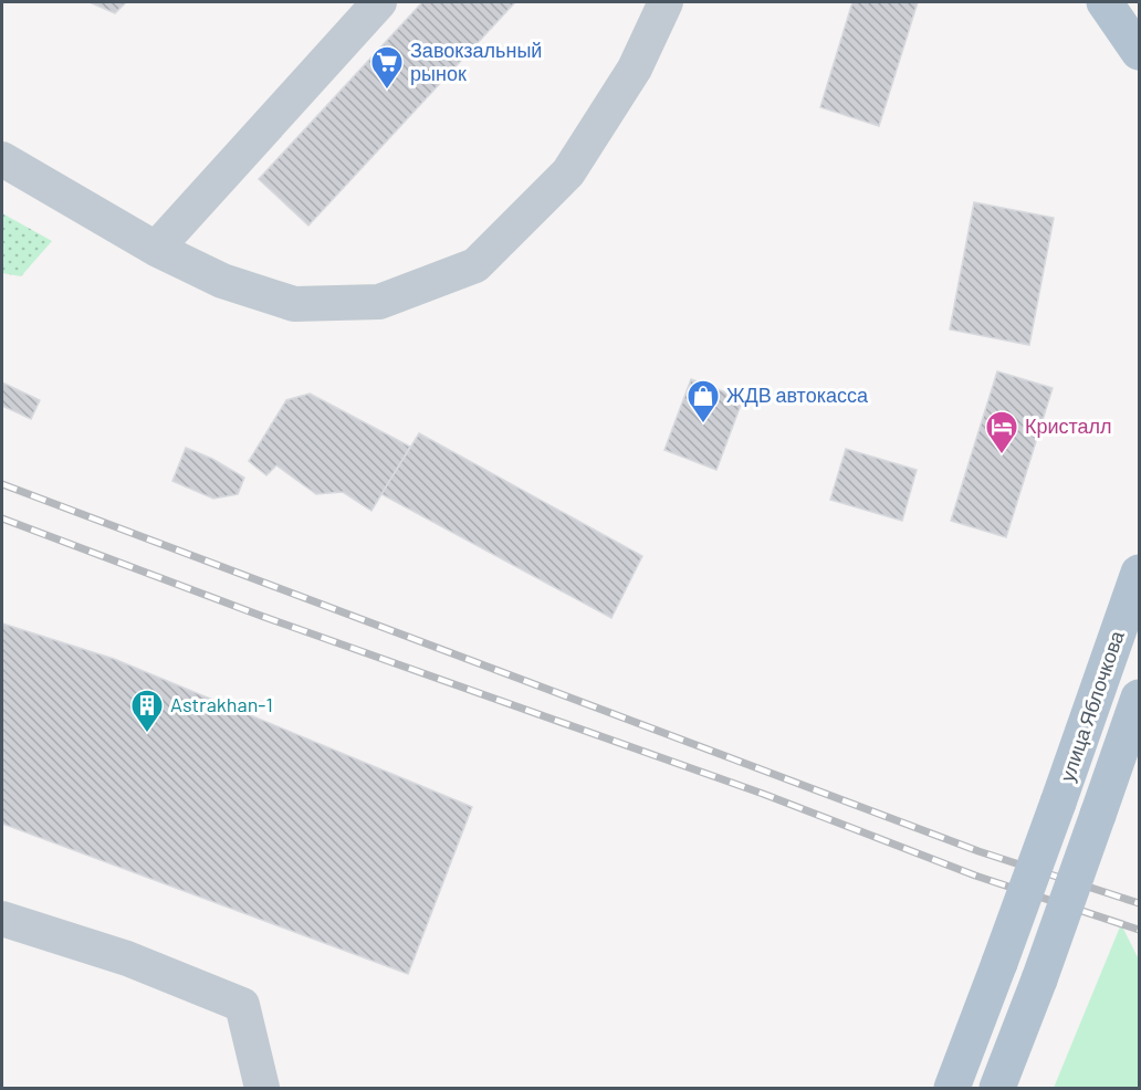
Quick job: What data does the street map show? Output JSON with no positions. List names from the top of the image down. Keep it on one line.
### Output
{"streets":{"main road":["улица Яблочкова"]},"places":{"supermarket":["Завокзальный рынок"],"shop":["ЖДВ автокасса"],"hotel":["Кристалл"],"building":["Astrakhan-1"]}}
